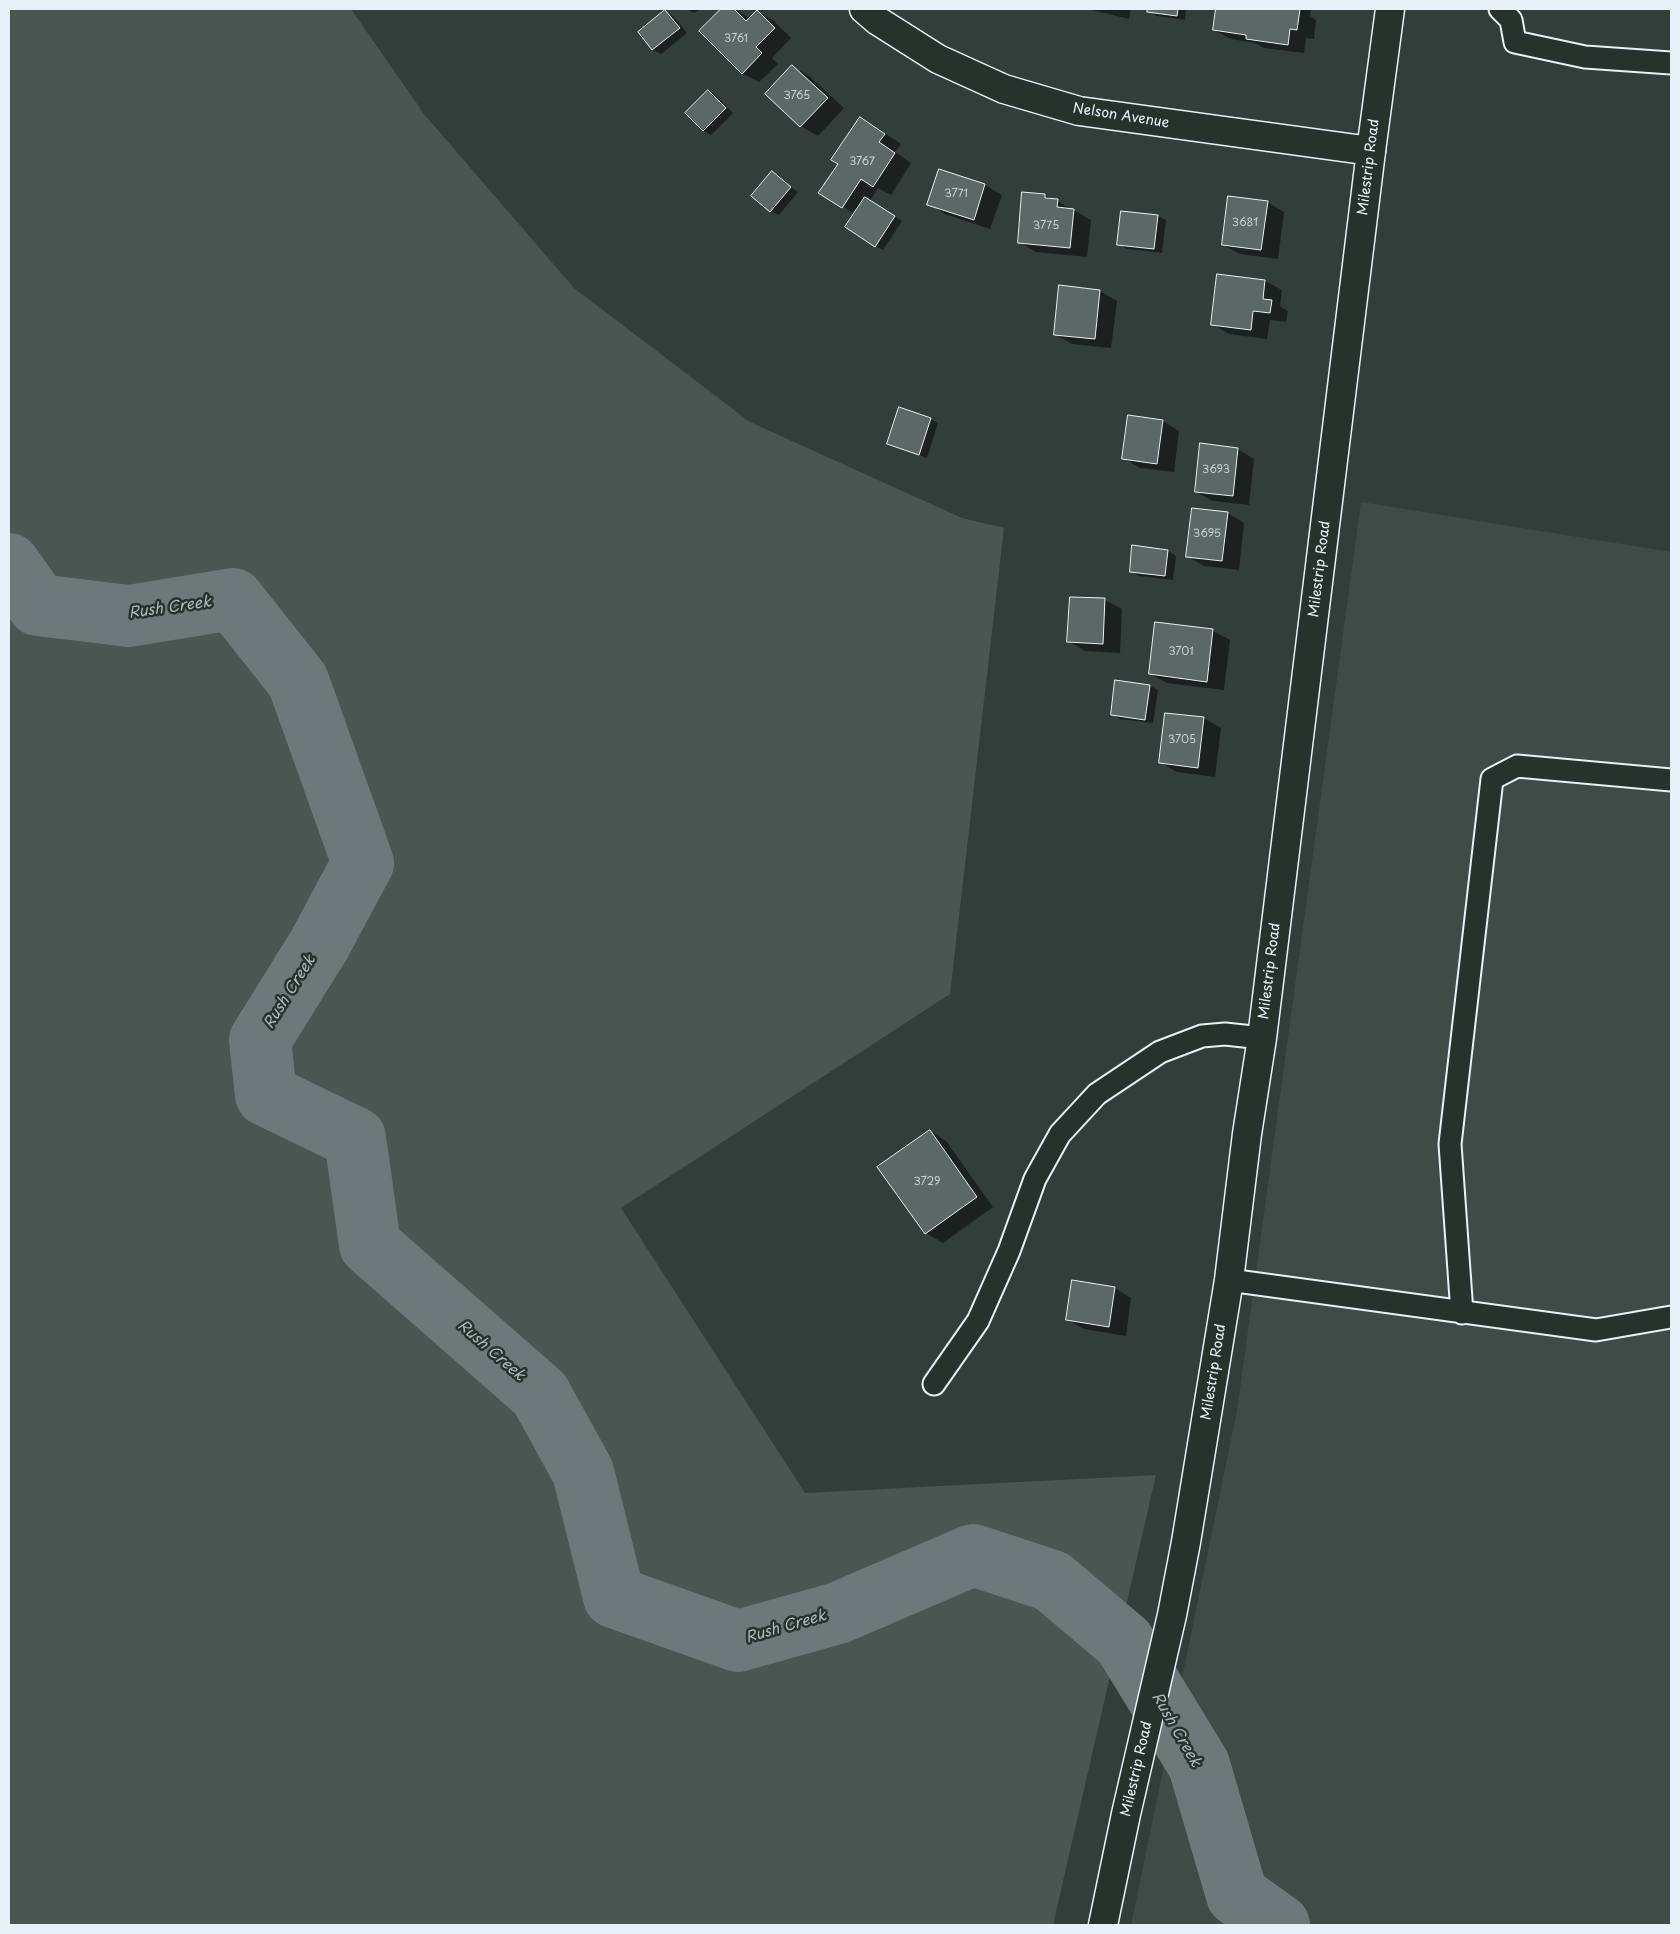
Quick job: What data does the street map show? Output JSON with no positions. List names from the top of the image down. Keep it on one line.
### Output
{"streets":{"street":["Nelson Avenue","Milestrip Road"]},"crossings":[["Nelson Avenue","Milestrip Road"]],"water":["Rush Creek"],"house_numbers":["3761","3765","3767","3771","3681","3775","3693","3695","3701","3705","3729"]}
